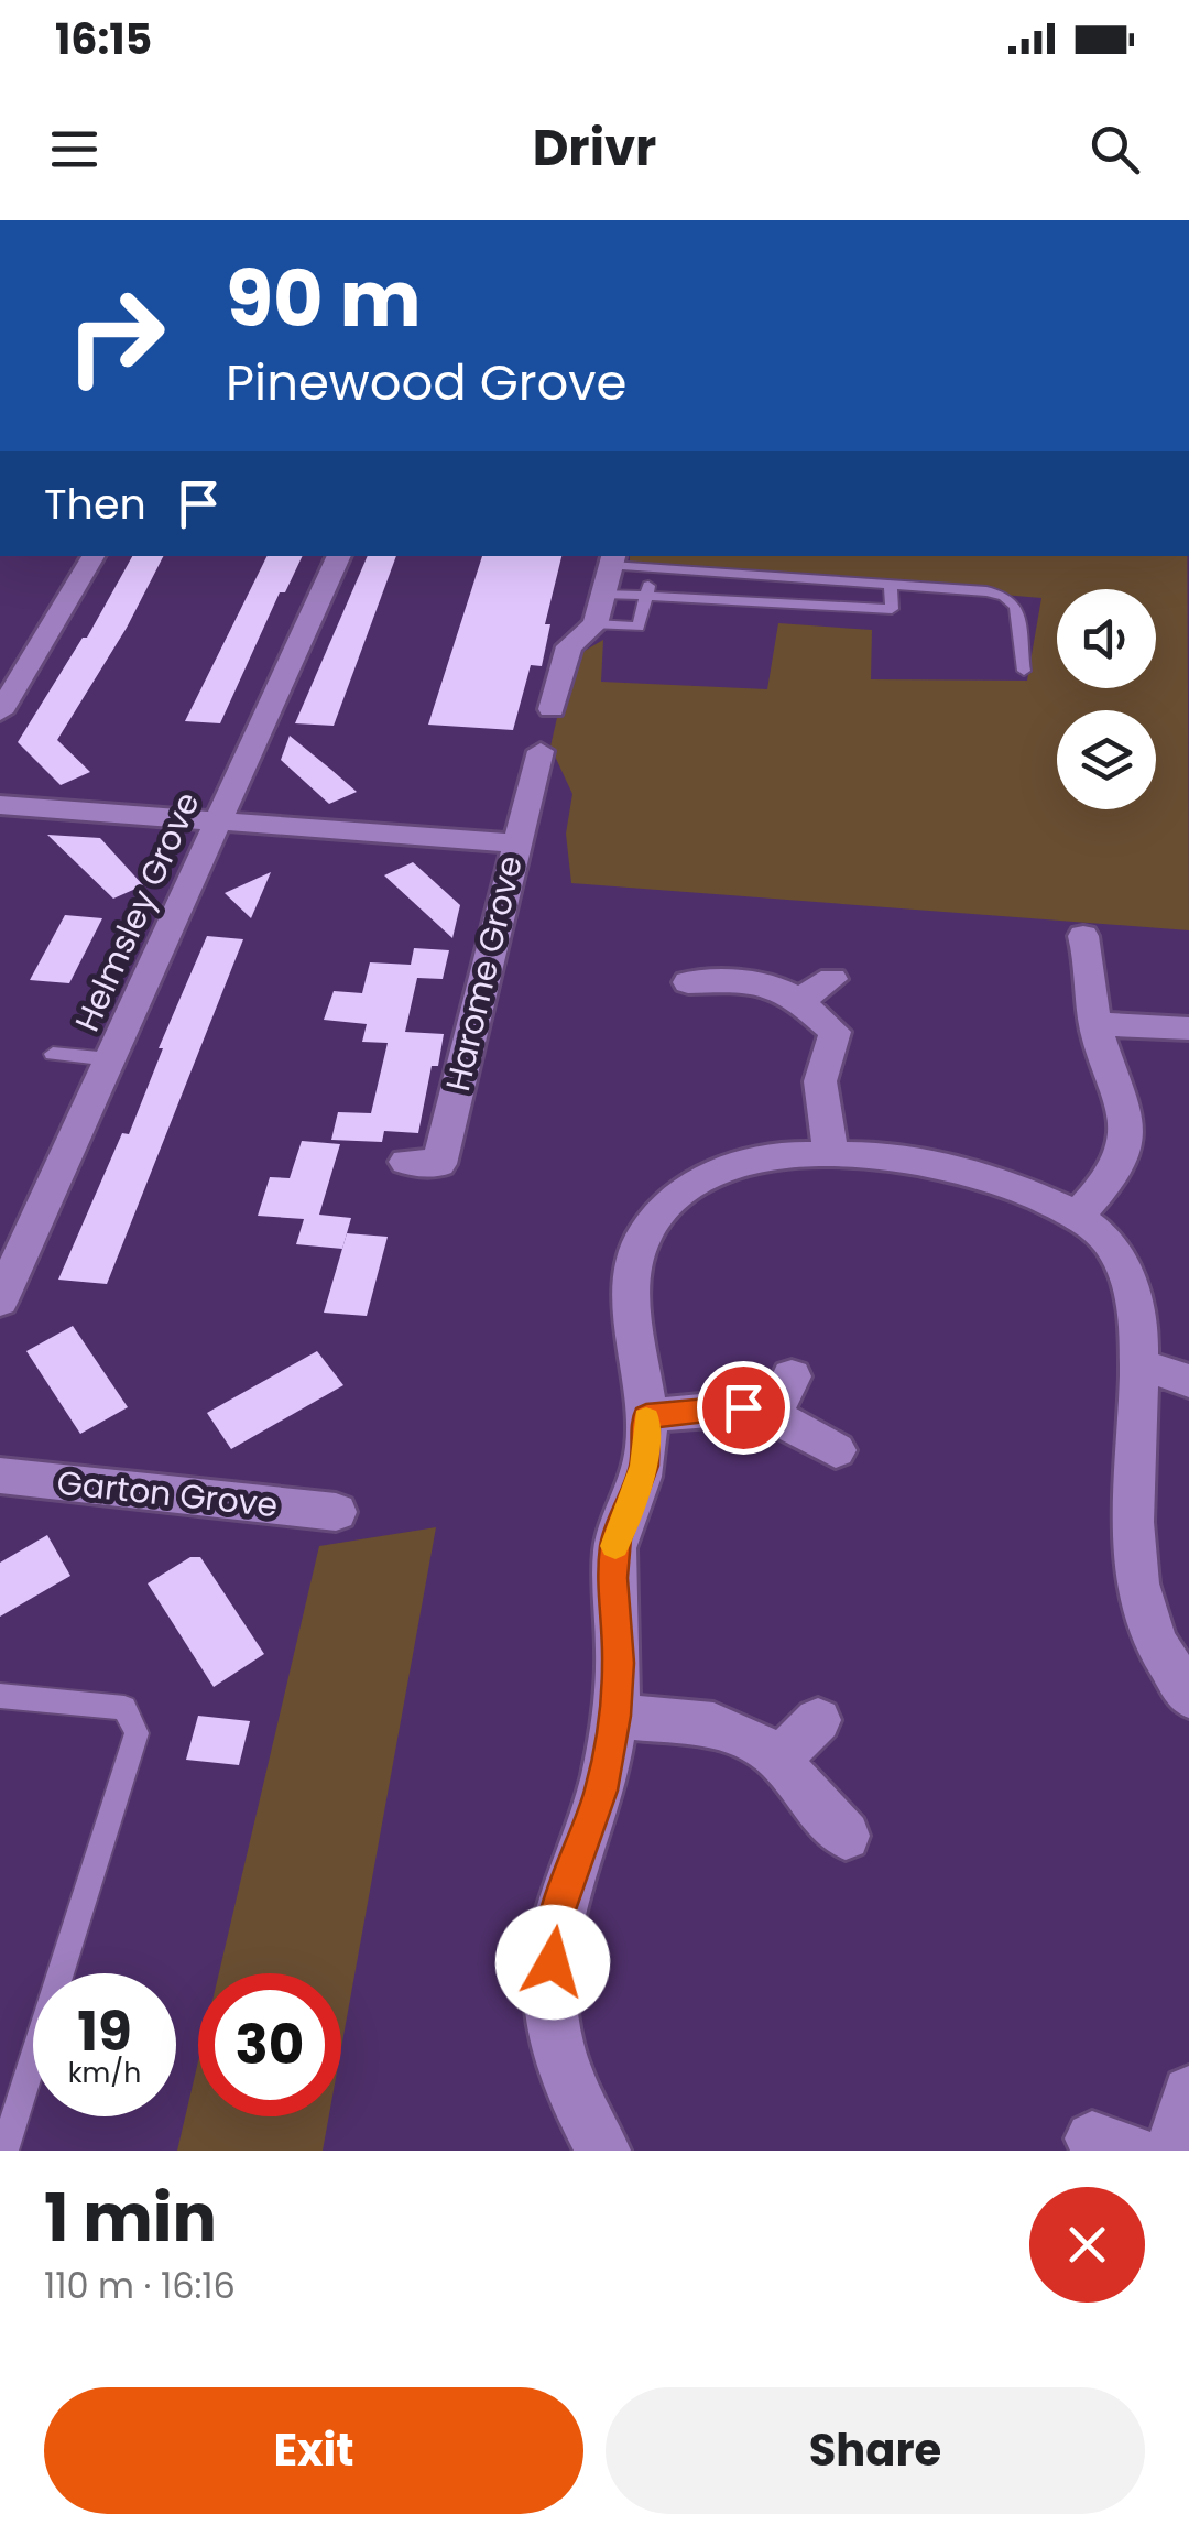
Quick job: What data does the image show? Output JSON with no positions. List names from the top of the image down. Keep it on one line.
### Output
{"streets":{"street":["Helmsley Grove","Harome Grove","Garton Grove"]},"page":{"status":"16:15","header":"Drivr","turn":["90 m","Pinewood Grove"],"then":"Then","speed":"19 km/h","limit":"30","heading":["1 min","110 m · 16:16"],"buttons":["Exit","Share"]}}
